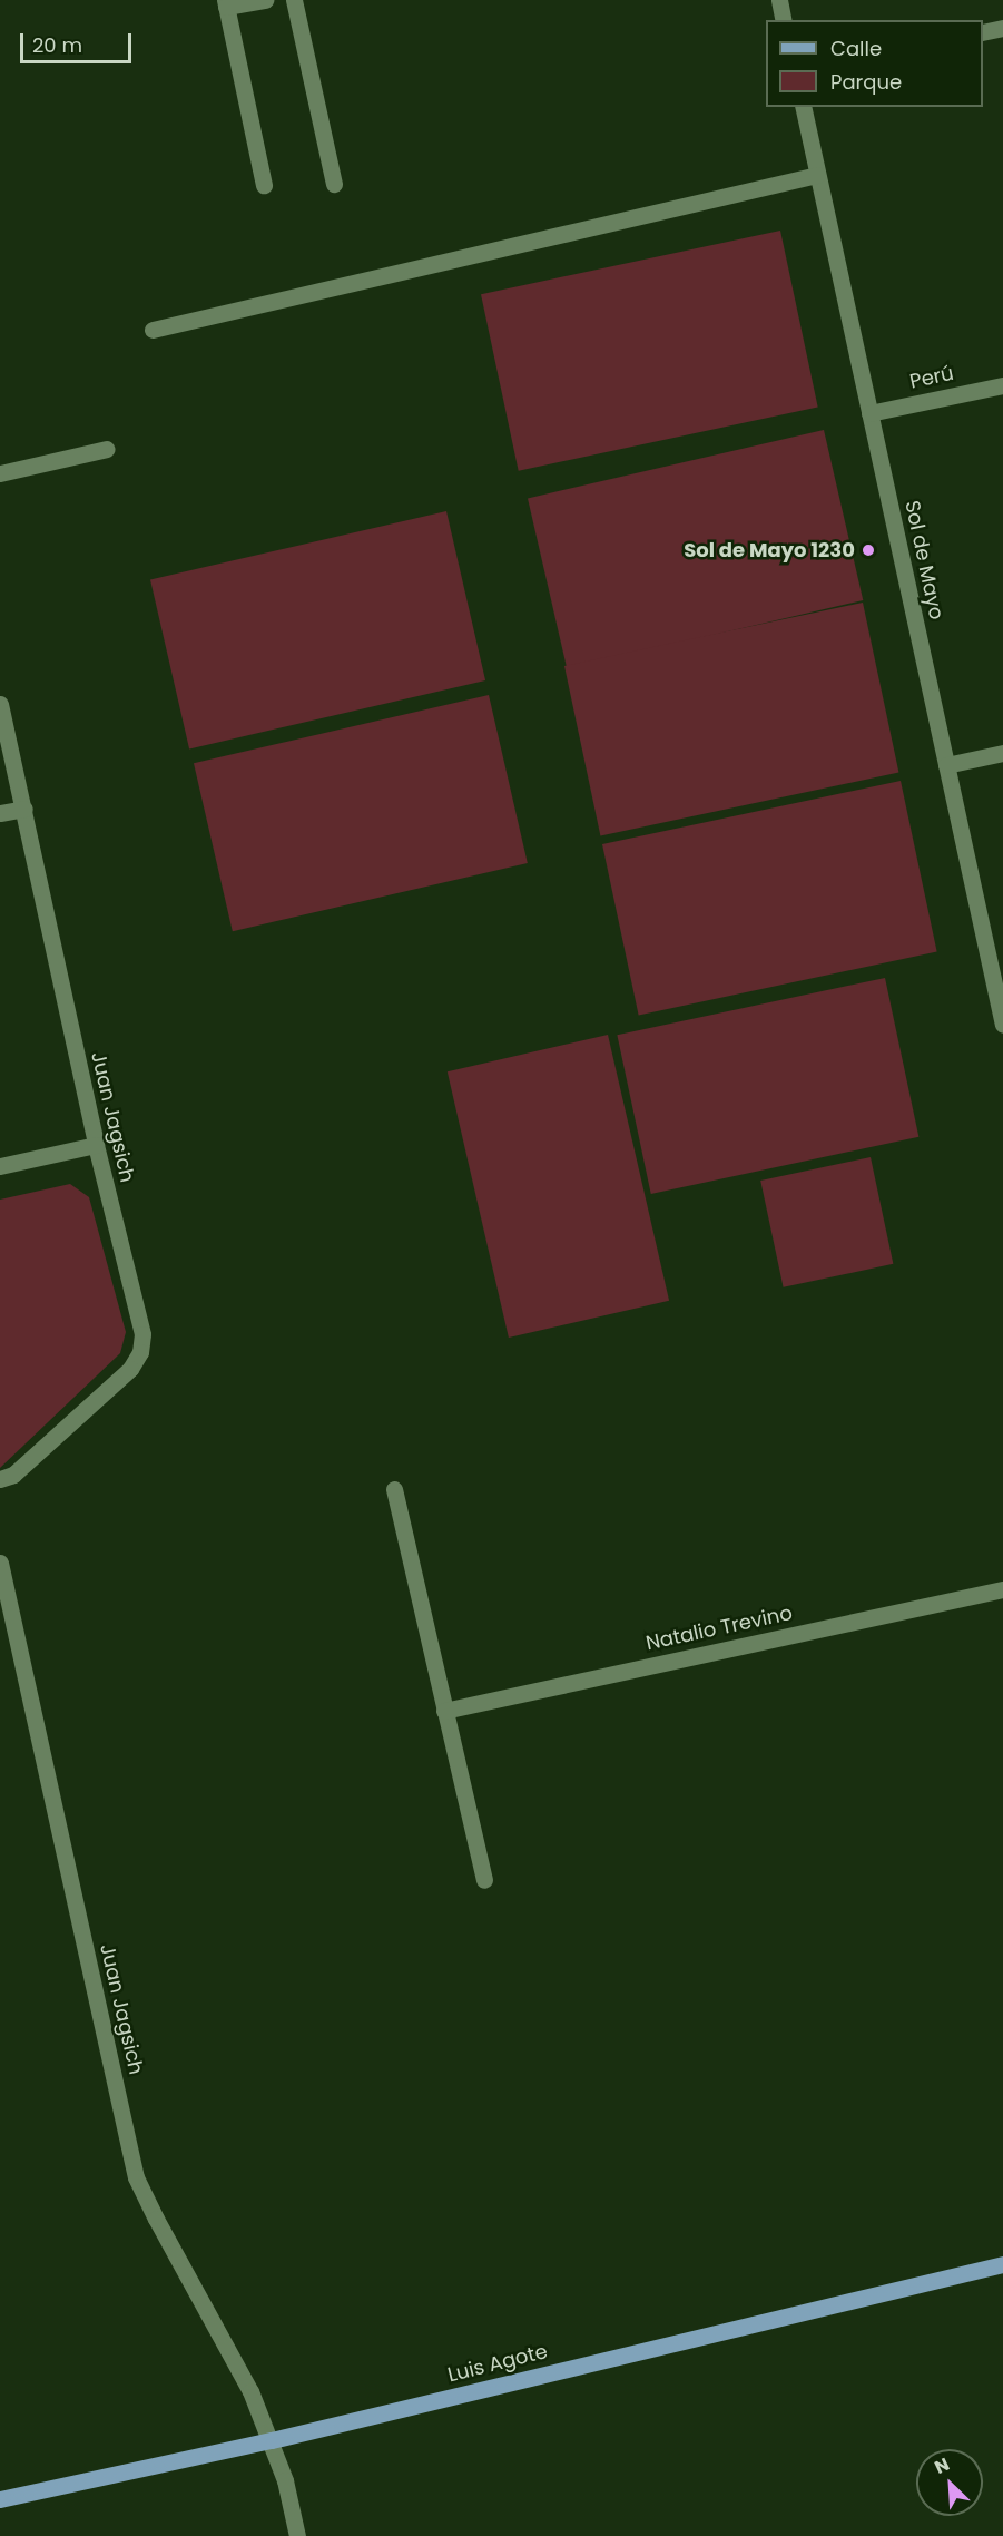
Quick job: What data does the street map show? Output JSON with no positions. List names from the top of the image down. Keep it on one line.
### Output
{"streets":{"main road":["Luis Agote"],"street":["Perú","Sol de Mayo","Juan Jagsich","Natalio Trevino"]},"crossings":[["Perú","Sol de Mayo"],["Juan Jagsich","Luis Agote"]],"places":["Sol de Mayo 1230"],"legend":["Calle","Parque"],"scale_bar":"20 m","north":"top left"}
